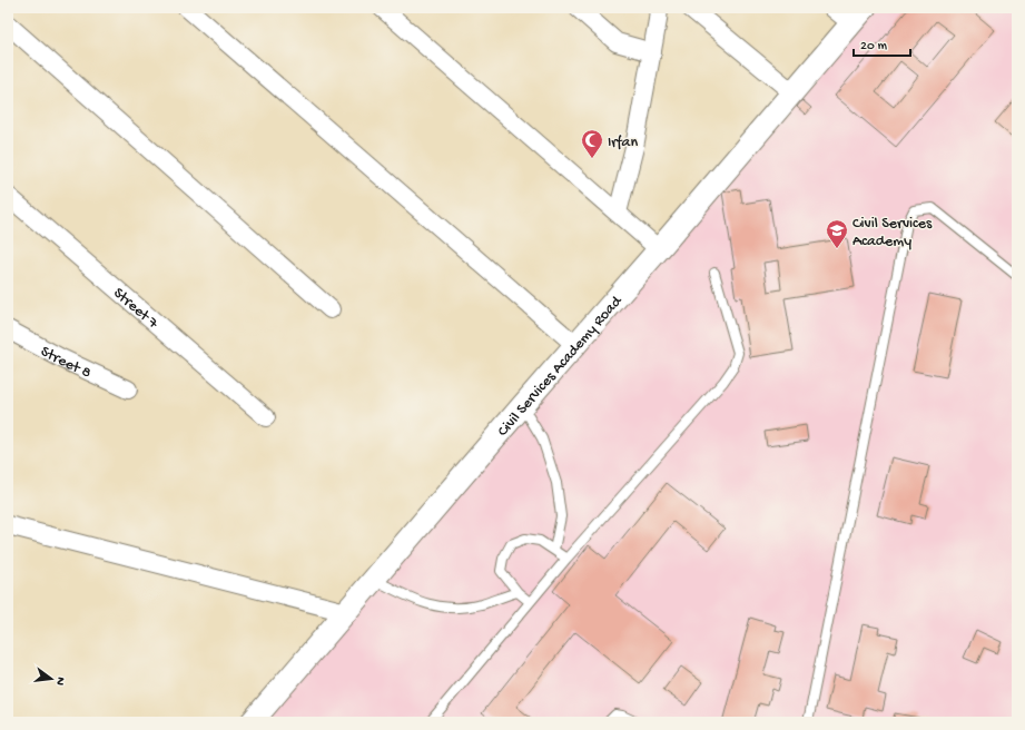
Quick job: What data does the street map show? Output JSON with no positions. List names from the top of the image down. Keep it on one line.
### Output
{"streets":{"street":["Street 7","Street 8","Civil Services Academy Road"]},"places":{"mosque":["Irfan"],"school or university":["Civil Services Academy"]},"scale_bar":"20 m","north":"right"}
